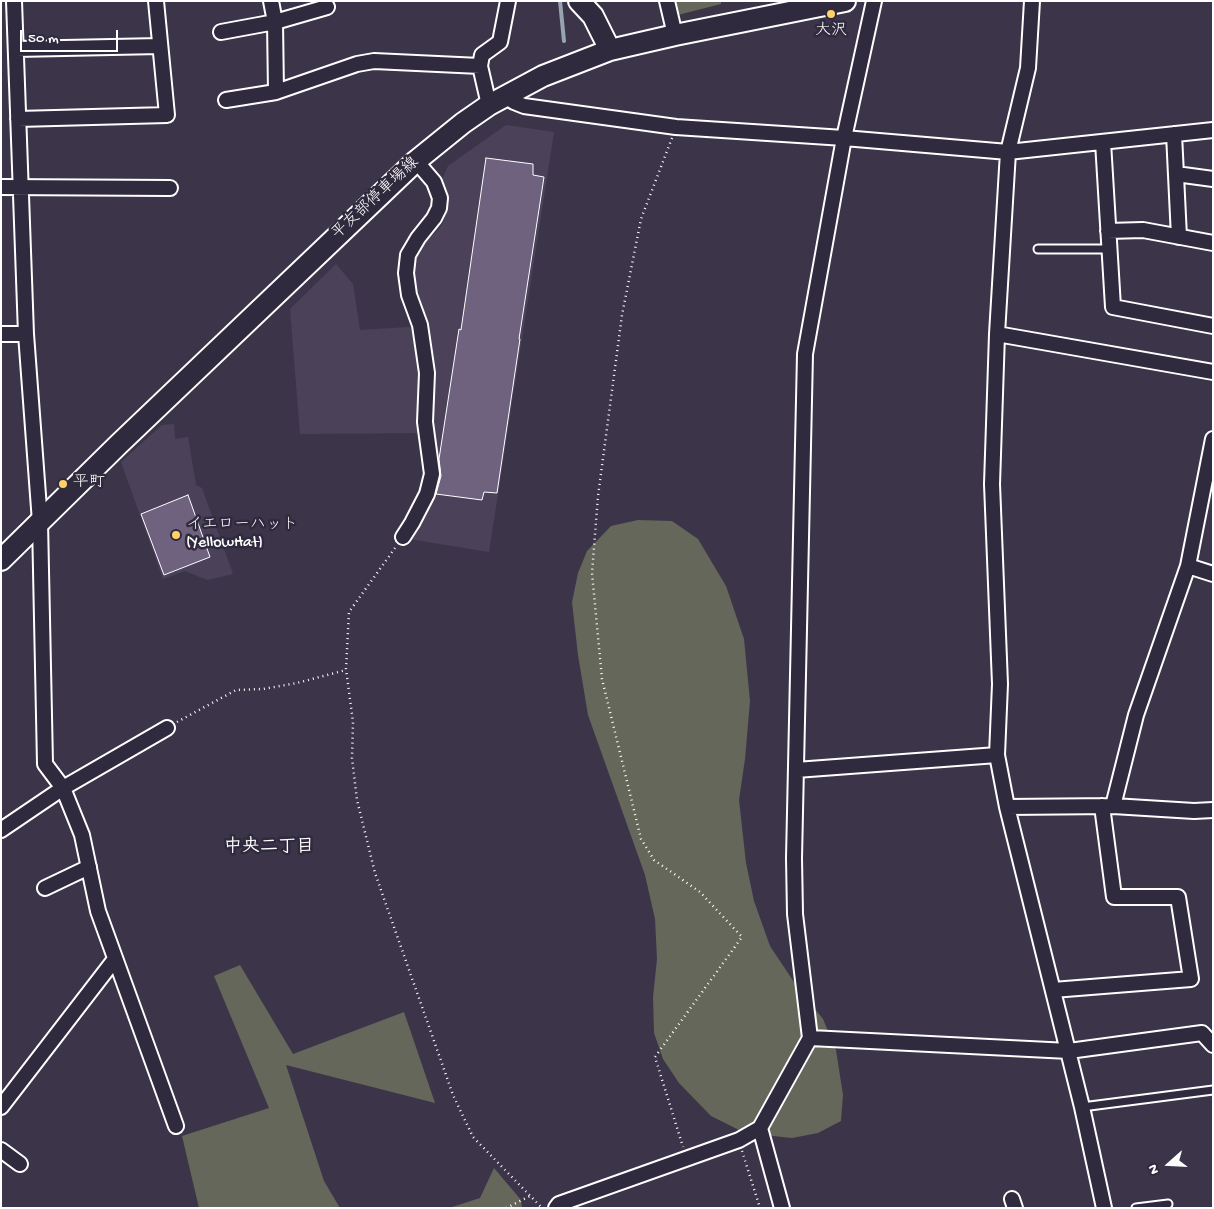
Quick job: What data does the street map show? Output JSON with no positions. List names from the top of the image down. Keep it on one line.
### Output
{"streets":{"main road":["平友部停車場線"]},"districts":["中央二丁目"],"places":["大沢","平町","イエローハット (YellowHat)"],"scale_bar":"50 m","north":"left"}
